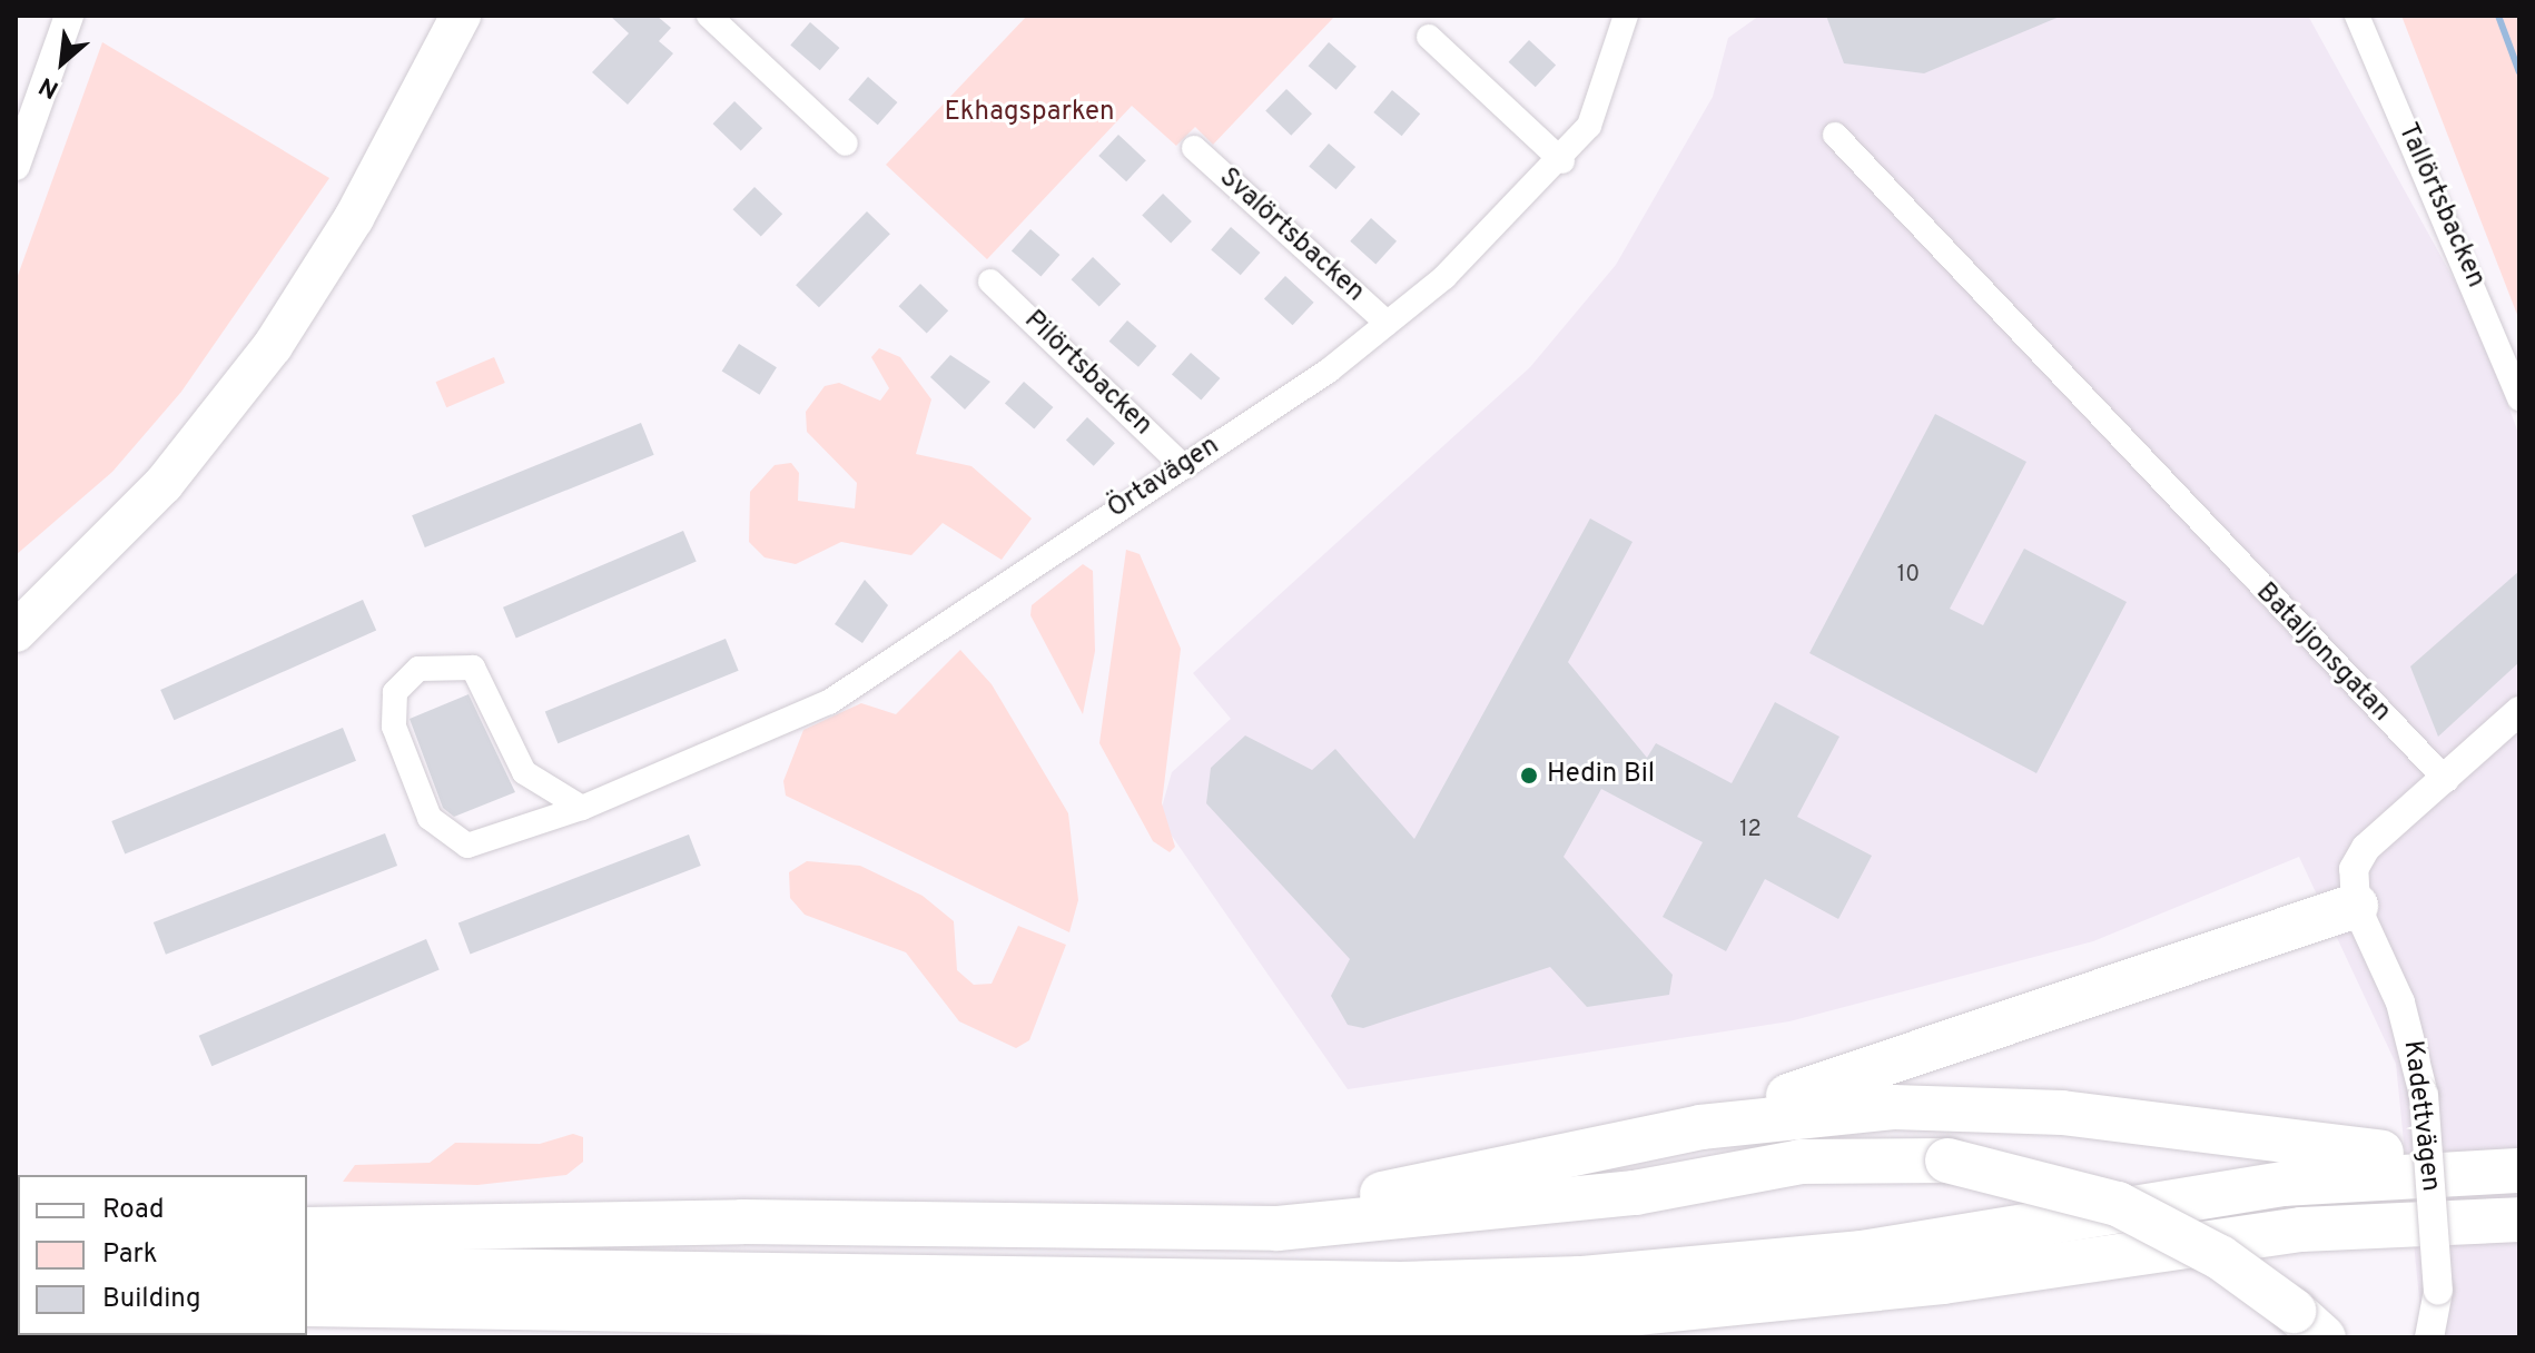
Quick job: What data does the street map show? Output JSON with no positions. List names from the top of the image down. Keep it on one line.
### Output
{"streets":{"street":["Tallörtsbacken","Svalörtsbacken","Pilörtsbacken","Örtavägen","Bataljonsgatan","Kadettvägen"]},"crossings":[["Svalörtsbacken","Örtavägen"],["Pilörtsbacken","Örtavägen"],["Bataljonsgatan","Kadettvägen"]],"parks":["Ekhagsparken"],"places":["Hedin Bil"],"house_numbers":["10","12"],"legend":["Road","Park","Building"],"north":"bottom left"}
